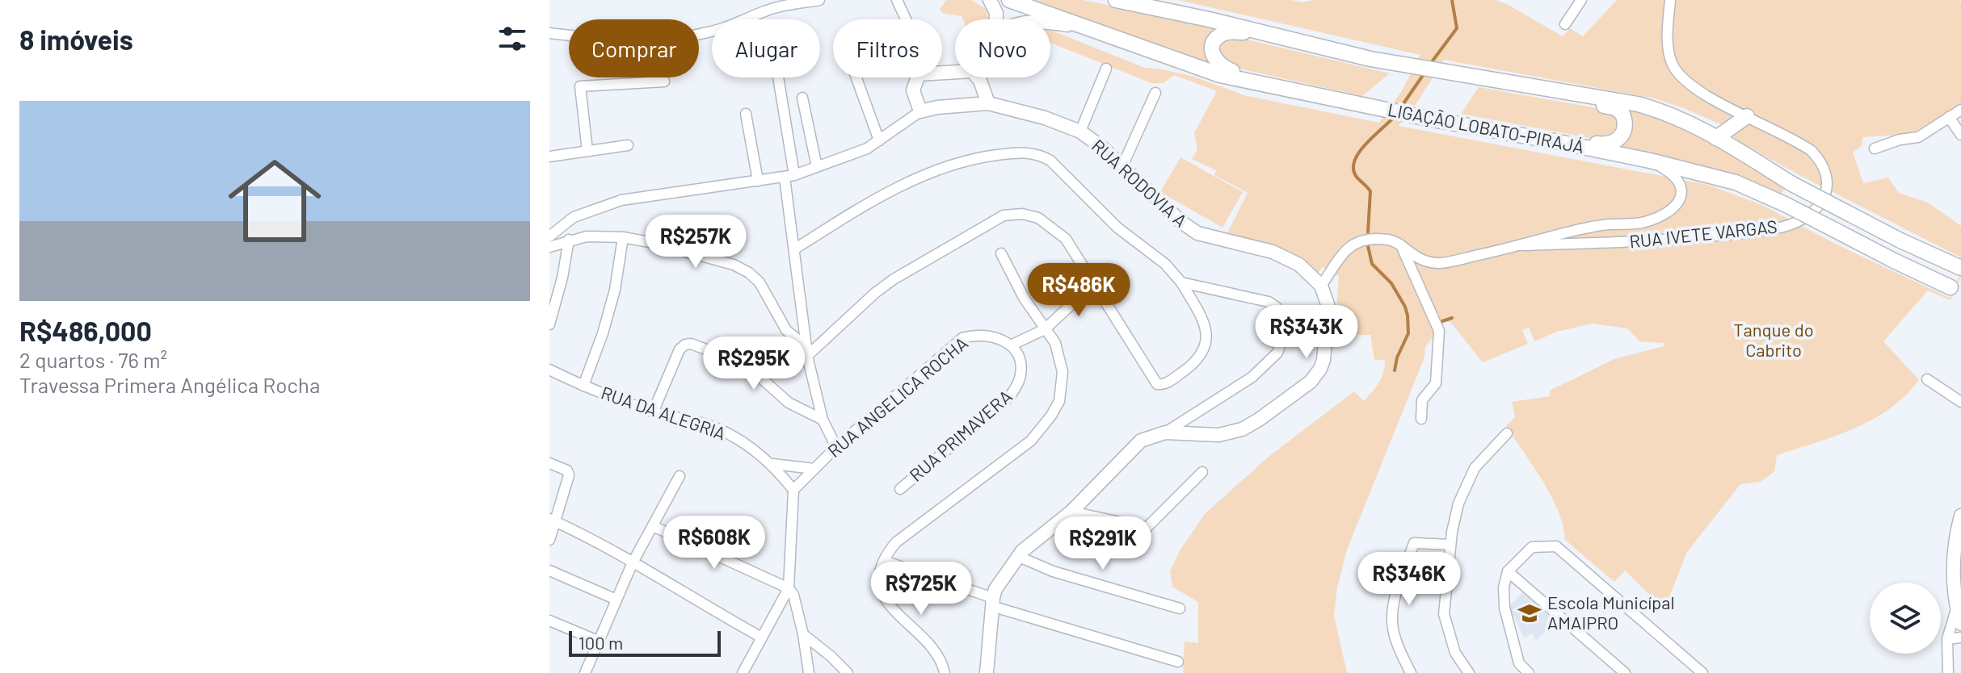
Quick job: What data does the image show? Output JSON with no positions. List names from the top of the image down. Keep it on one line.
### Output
{"streets":{"main road":["LIGAÇÃO LOBATO-PIRAJÁ"],"street":["RUA RODOVIA A","RUA IVETE VARGAS","RUA ANGELICA ROCHA","RUA DA ALEGRIA","RUA PRIMAVERA"]},"crossings":[["LIGAÇÃO LOBATO-PIRAJÁ","RUA IVETE VARGAS"],["RUA RODOVIA A","RUA IVETE VARGAS"],["RUA ANGELICA ROCHA","RUA DA ALEGRIA"],["RUA ANGELICA ROCHA","RUA PRIMAVERA"]],"parks":["Tanque do Cabrito"],"places":{"school or university":["Escola Municípal AMAIPRO"]},"scale_bar":"100 m","page":{"heading":"8 imóveis","chip":["Comprar","Alugar","Filtros","Novo"],"list":[{"name":"R$486,000","note":"2 quartos · 76 m² · Travessa Primera Angélica Rocha"}],"price":["R$257K","R$486K","R$343K","R$295K","R$608K","R$291K","R$346K","R$725K"],"scale":"100 m"}}
